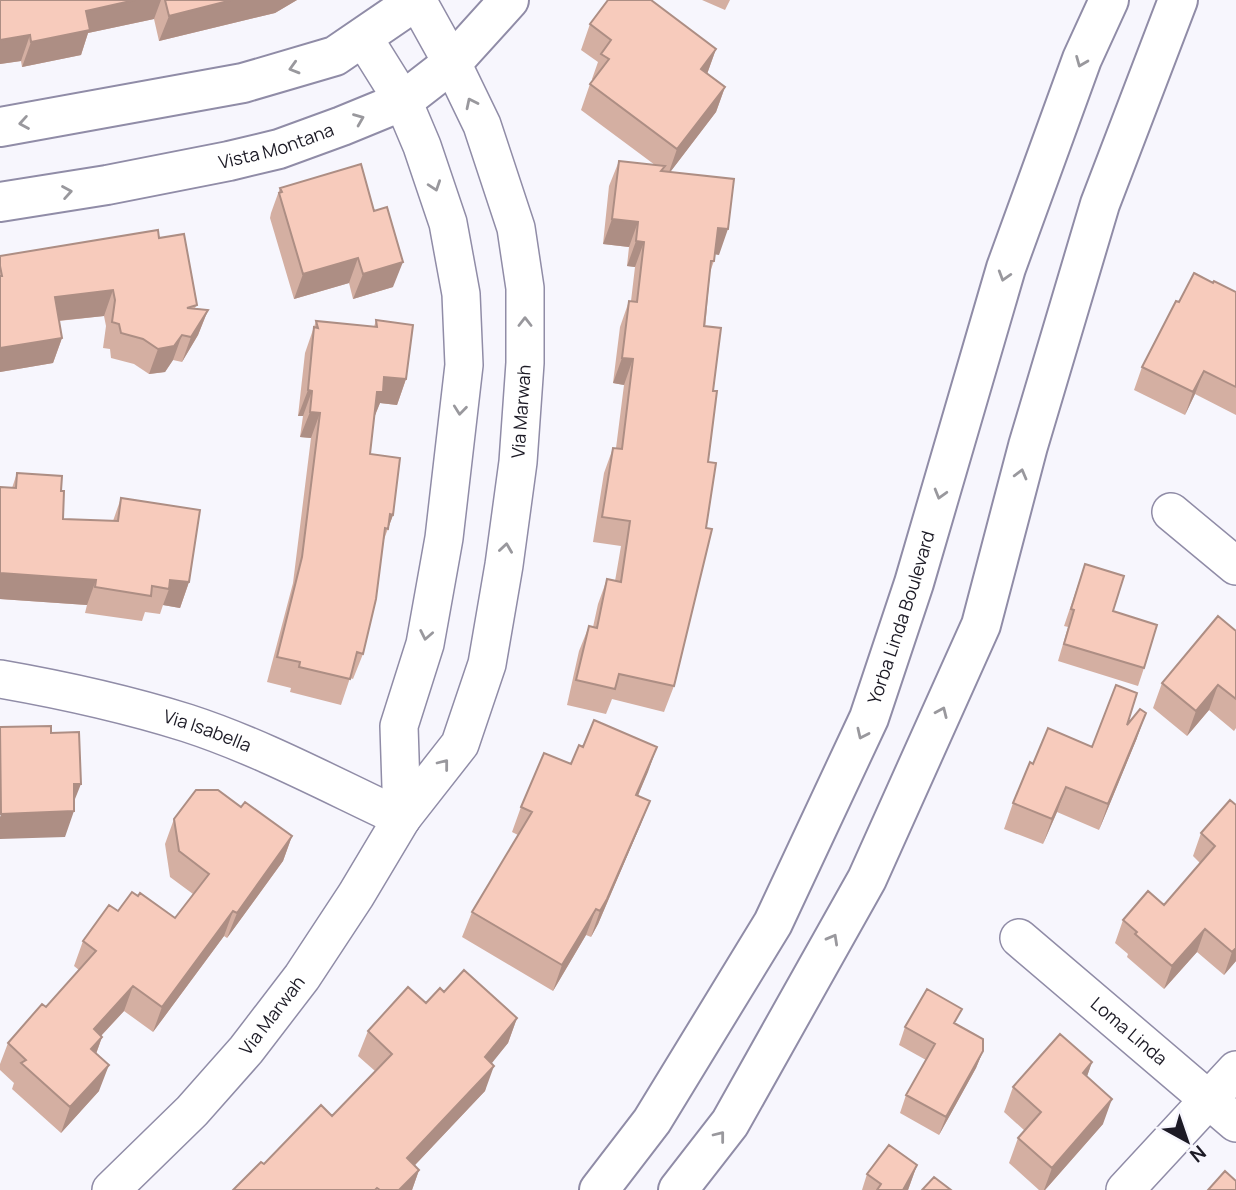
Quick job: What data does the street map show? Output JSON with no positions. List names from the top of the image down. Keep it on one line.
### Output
{"streets":{"main road":["Vista Montana","Yorba Linda Boulevard"],"street":["Via Marwah","Via Isabella","Loma Linda"]},"crossings":[["Vista Montana","Via Marwah"],["Via Marwah","Via Isabella"]],"north":"bottom right"}
